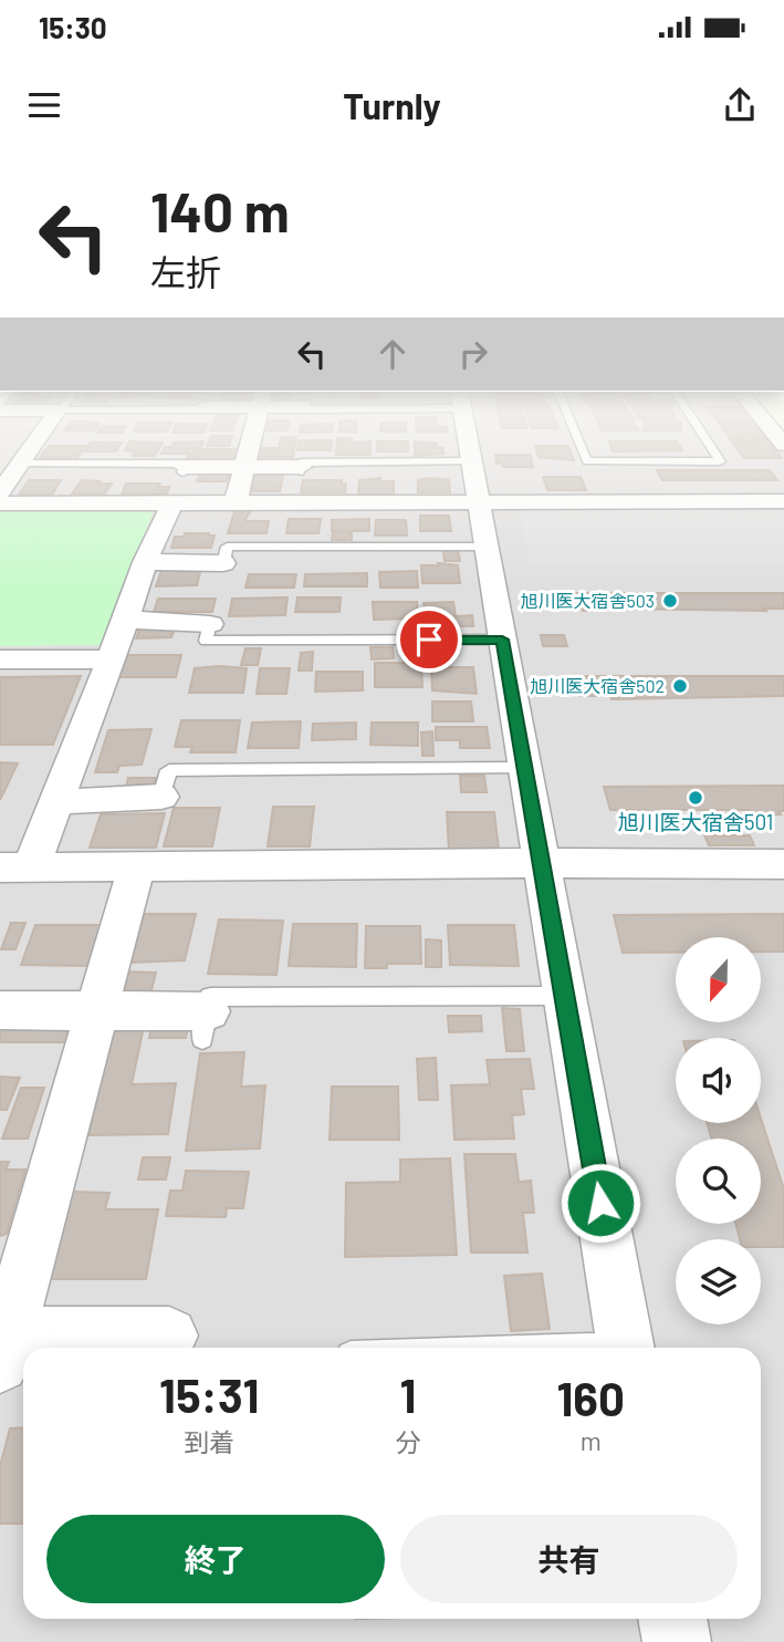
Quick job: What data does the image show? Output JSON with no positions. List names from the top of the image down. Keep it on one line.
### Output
{"places":["旭川医大宿舎503","旭川医大宿舎502","旭川医大宿舎501"],"north":"bottom","page":{"status":"15:30","header":"Turnly","turn":["140 m","左折"],"eta":["15:31","到着","1","分","160","m"],"buttons":["終了","共有"]}}
